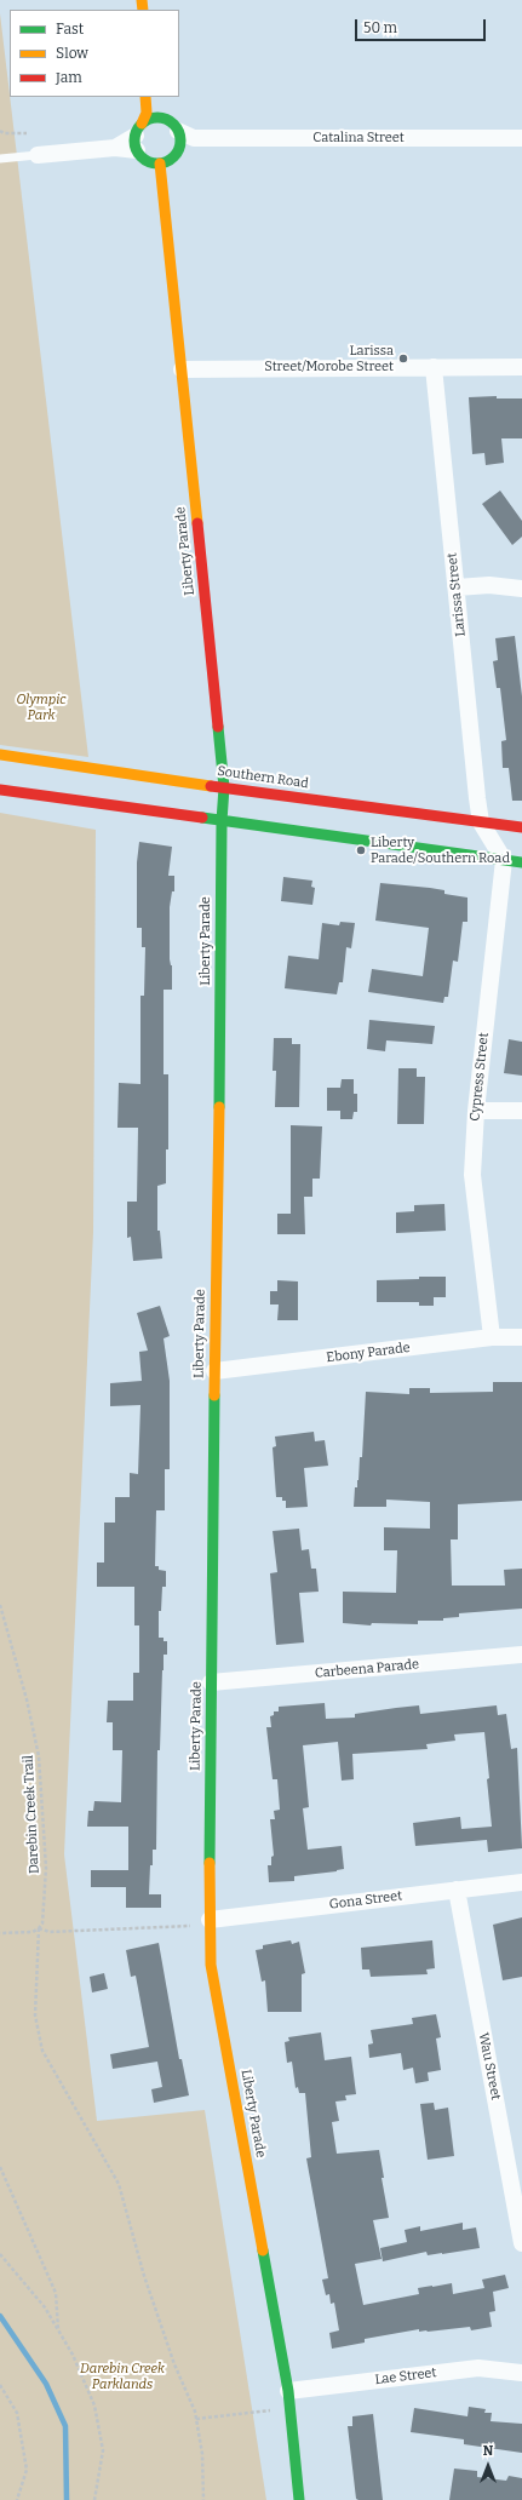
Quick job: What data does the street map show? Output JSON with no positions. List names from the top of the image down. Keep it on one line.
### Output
{"streets":{"street":["Catalina Street","Liberty Parade","Larissa Street","Southern Road","Cypress Street","Ebony Parade","Carbeena Parade","Gona Street","Wau Street","Lae Street"],"path":["Darebin Creek Trail"]},"crossings":[["Catalina Street","Liberty Parade"],["Liberty Parade","Southern Road"],["Liberty Parade","Ebony Parade"],["Liberty Parade","Carbeena Parade"],["Liberty Parade","Gona Street"],["Liberty Parade","Lae Street"],["Larissa Street","Southern Road"],["Cypress Street","Ebony Parade"],["Gona Street","Wau Street"]],"parks":["Olympic Park","Darebin Creek Parklands"],"places":["Larissa Street/Morobe Street","Liberty Parade/Southern Road"],"legend":["Fast","Slow","Jam"],"scale_bar":"50 m","north":"top"}
